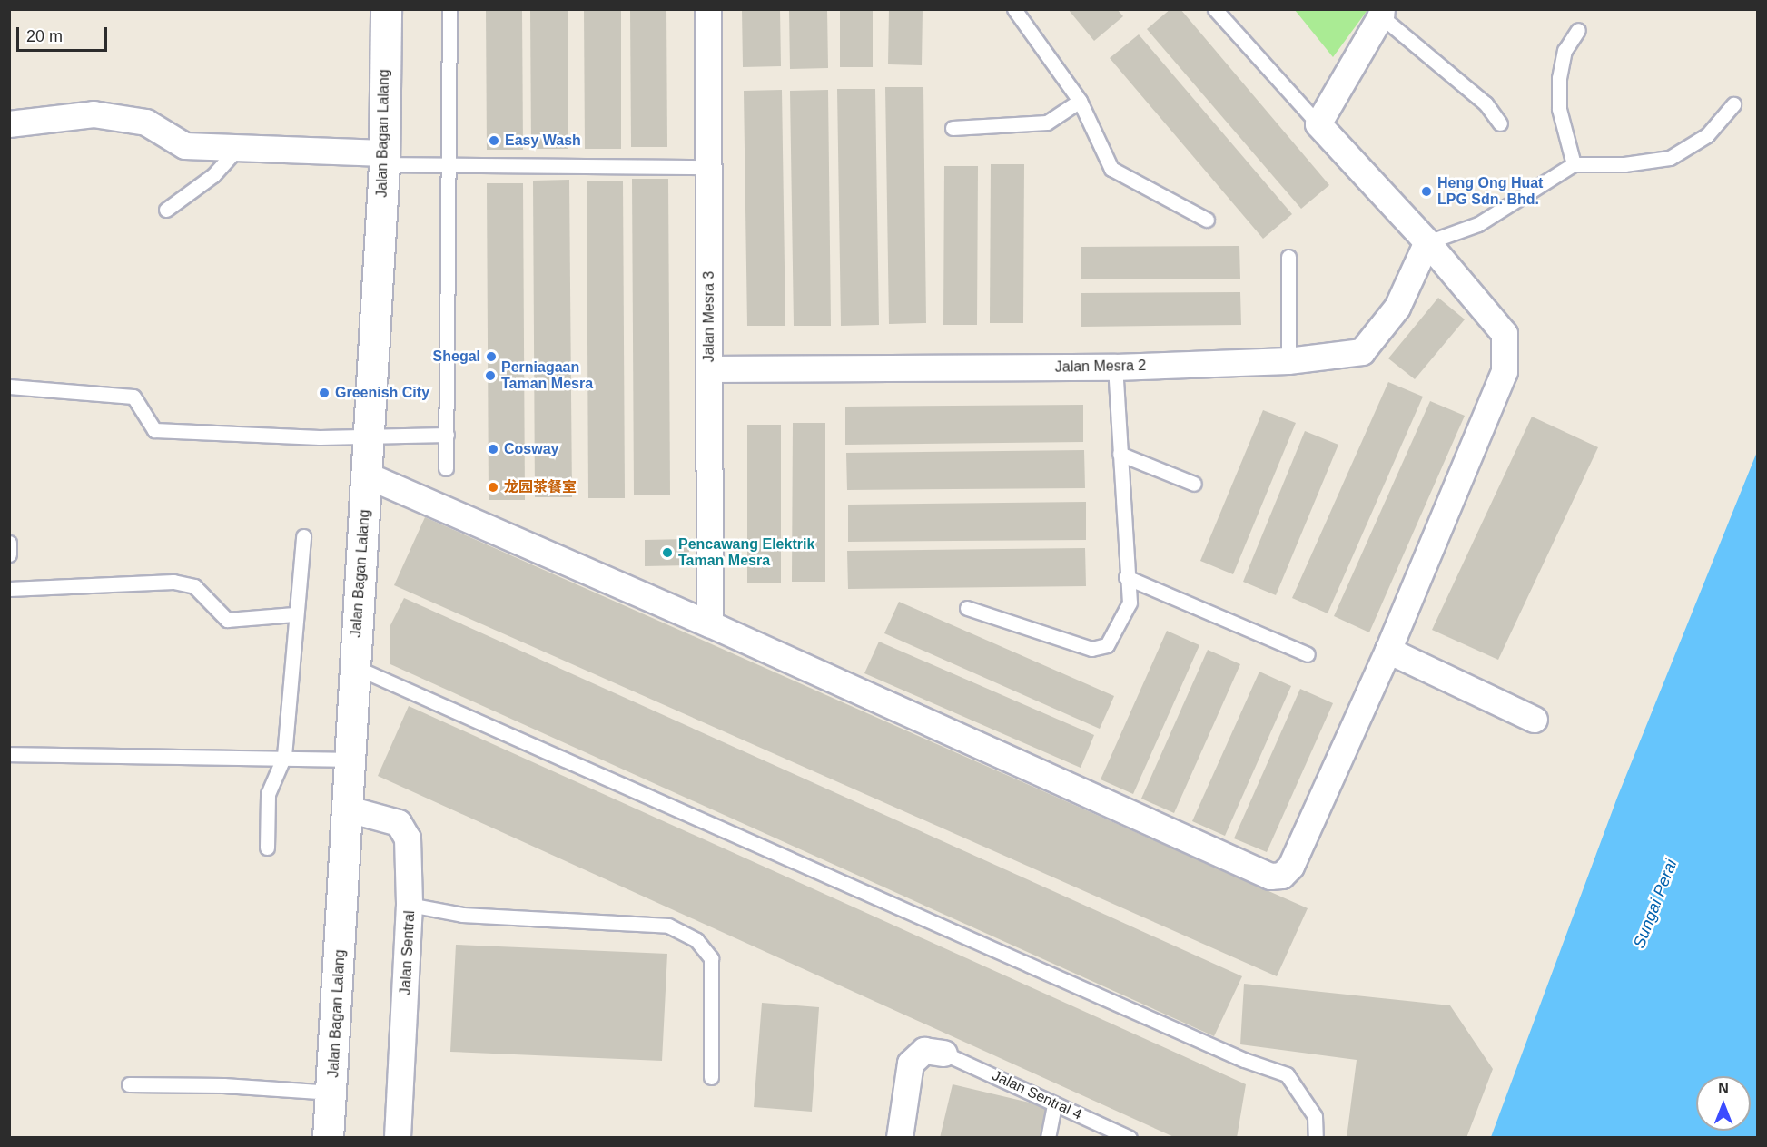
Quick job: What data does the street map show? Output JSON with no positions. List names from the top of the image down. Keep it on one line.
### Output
{"streets":{"main road":["Jalan Bagan Lalang"],"street":["Jalan Mesra 3","Jalan Mesra 2","Jalan Sentral"],"lane":["Jalan Sentral 4"]},"crossings":[["Jalan Bagan Lalang","Jalan Sentral"],["Jalan Mesra 3","Jalan Mesra 2"]],"water":["Sungai Perai"],"places":["Easy Wash","Heng Ong Huat LPG Sdn. Bhd.","Shegal","Perniagaan Taman Mesra","Greenish City","Cosway","龙园茶餐室","Pencawang Elektrik Taman Mesra"],"scale_bar":"20 m","north":"top"}
